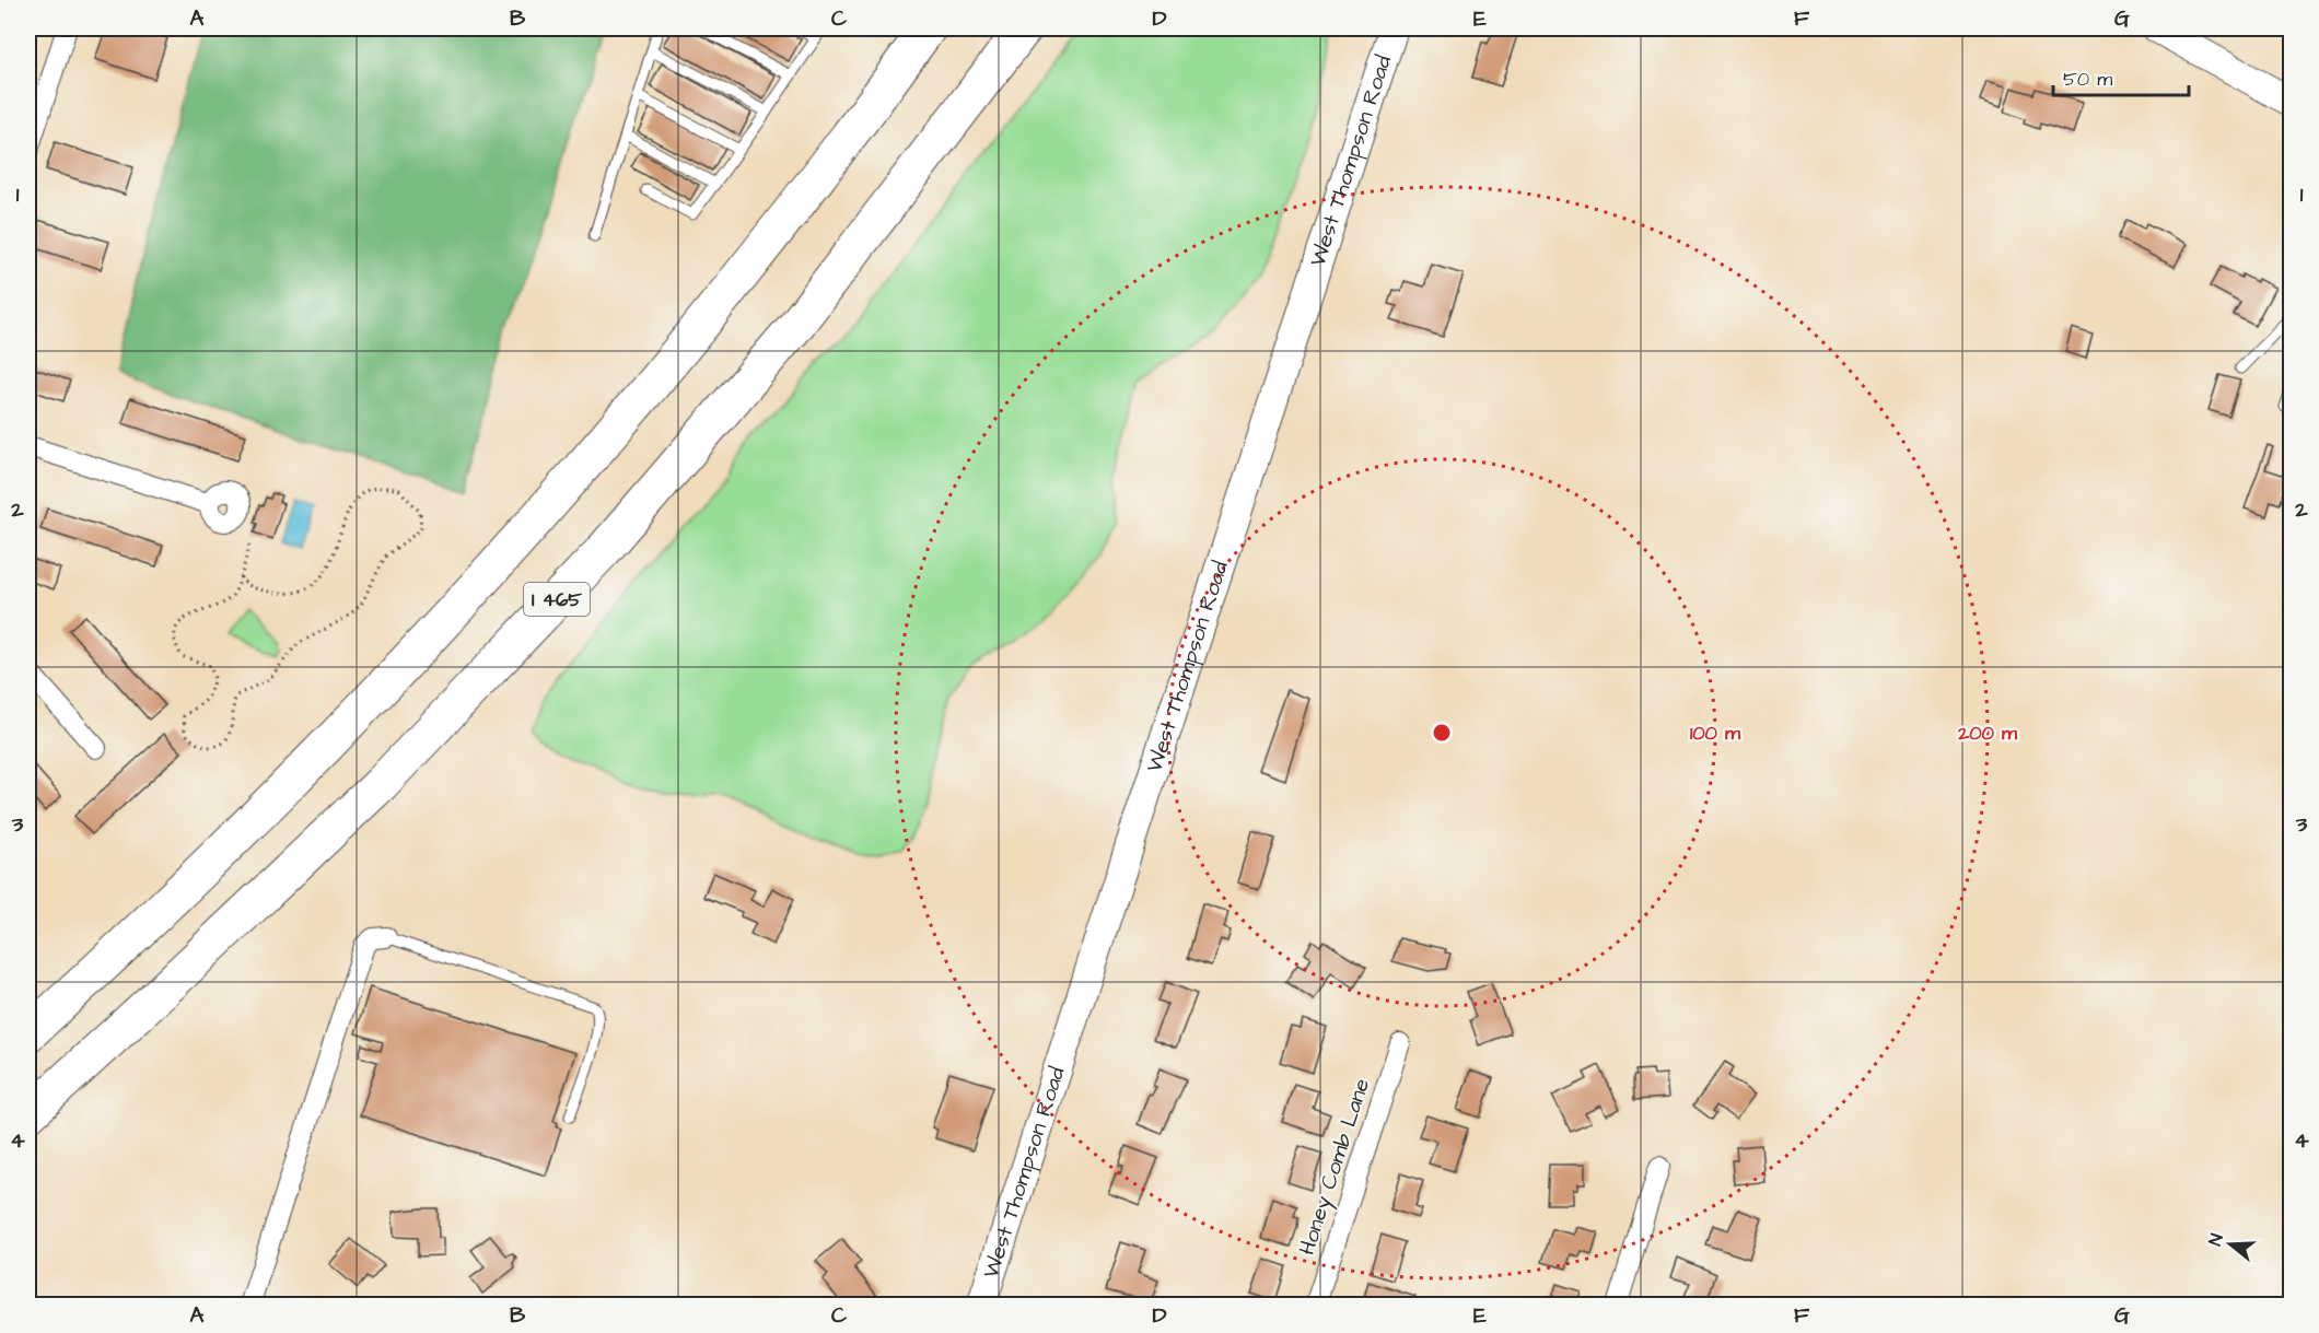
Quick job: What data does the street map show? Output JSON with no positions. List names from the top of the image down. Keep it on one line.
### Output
{"streets":{"highway":["I 465"],"main road":["West Thompson Road"],"street":["Honey Comb Lane"]},"scale_bar":"50 m","north":"left","grid":{"columns":["A","B","C","D","E","F","G"],"rows":["1","2","3","4"]},"rings":["100 m","200 m"]}
